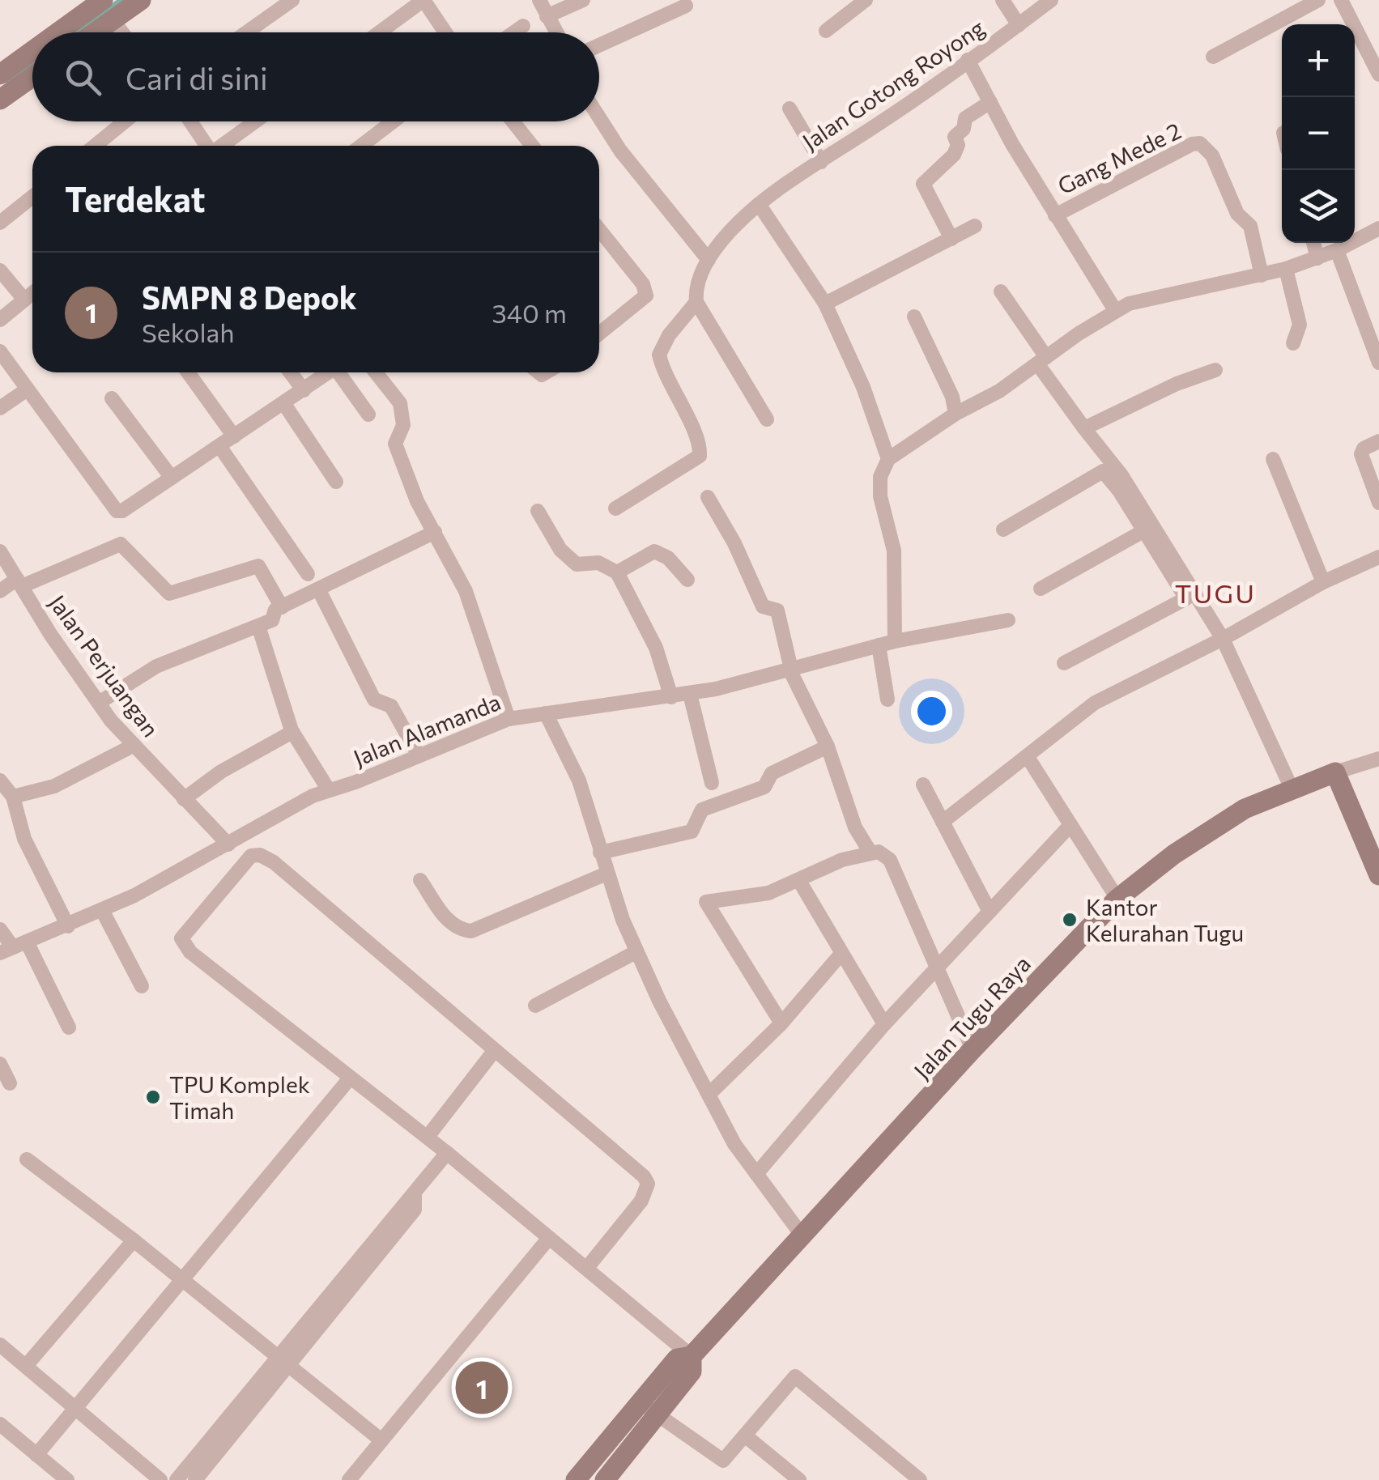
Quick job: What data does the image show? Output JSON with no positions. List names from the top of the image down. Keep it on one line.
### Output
{"streets":{"street":["Jalan Gotong Royong","Gang Mede 2","Jalan Perjuangan","Jalan Alamanda","Jalan Tugu Raya"]},"crossings":[["Jalan Perjuangan","Jalan Alamanda"]],"districts":["TUGU"],"places":["Kantor Kelurahan Tugu","TPU Komplek Timah"],"page":{"map_buttons":["+","−"],"search":"Cari di sini","heading":"Terdekat","list":[{"mark":"1","name":"SMPN 8 Depok","note":"Sekolah","value":"340 m"}],"pins":"1"}}
